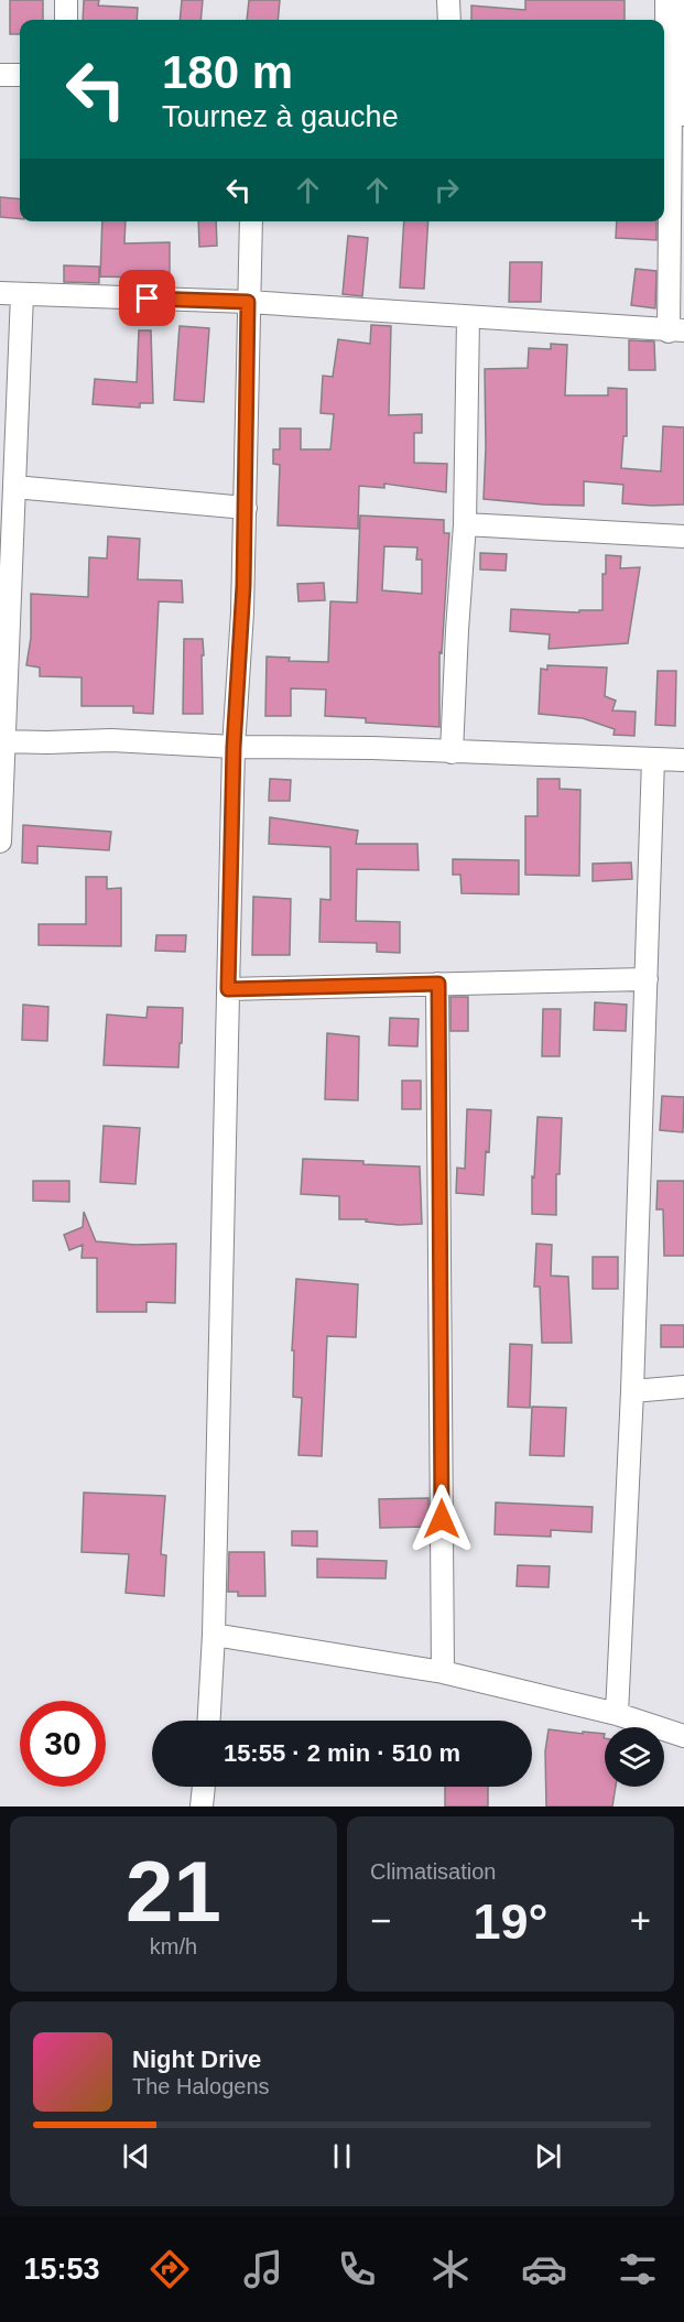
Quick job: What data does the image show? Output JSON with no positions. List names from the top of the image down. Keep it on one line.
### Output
{"page":{"turn":["180 m","Tournez à gauche"],"limit":"30","trip":"15:55 · 2 min · 510 m","tile":[["21","km/h"],"Climatisation"],"heat":["−","19°","+"],"song":["Night Drive","The Halogens"],"tabs":"15:53"}}
